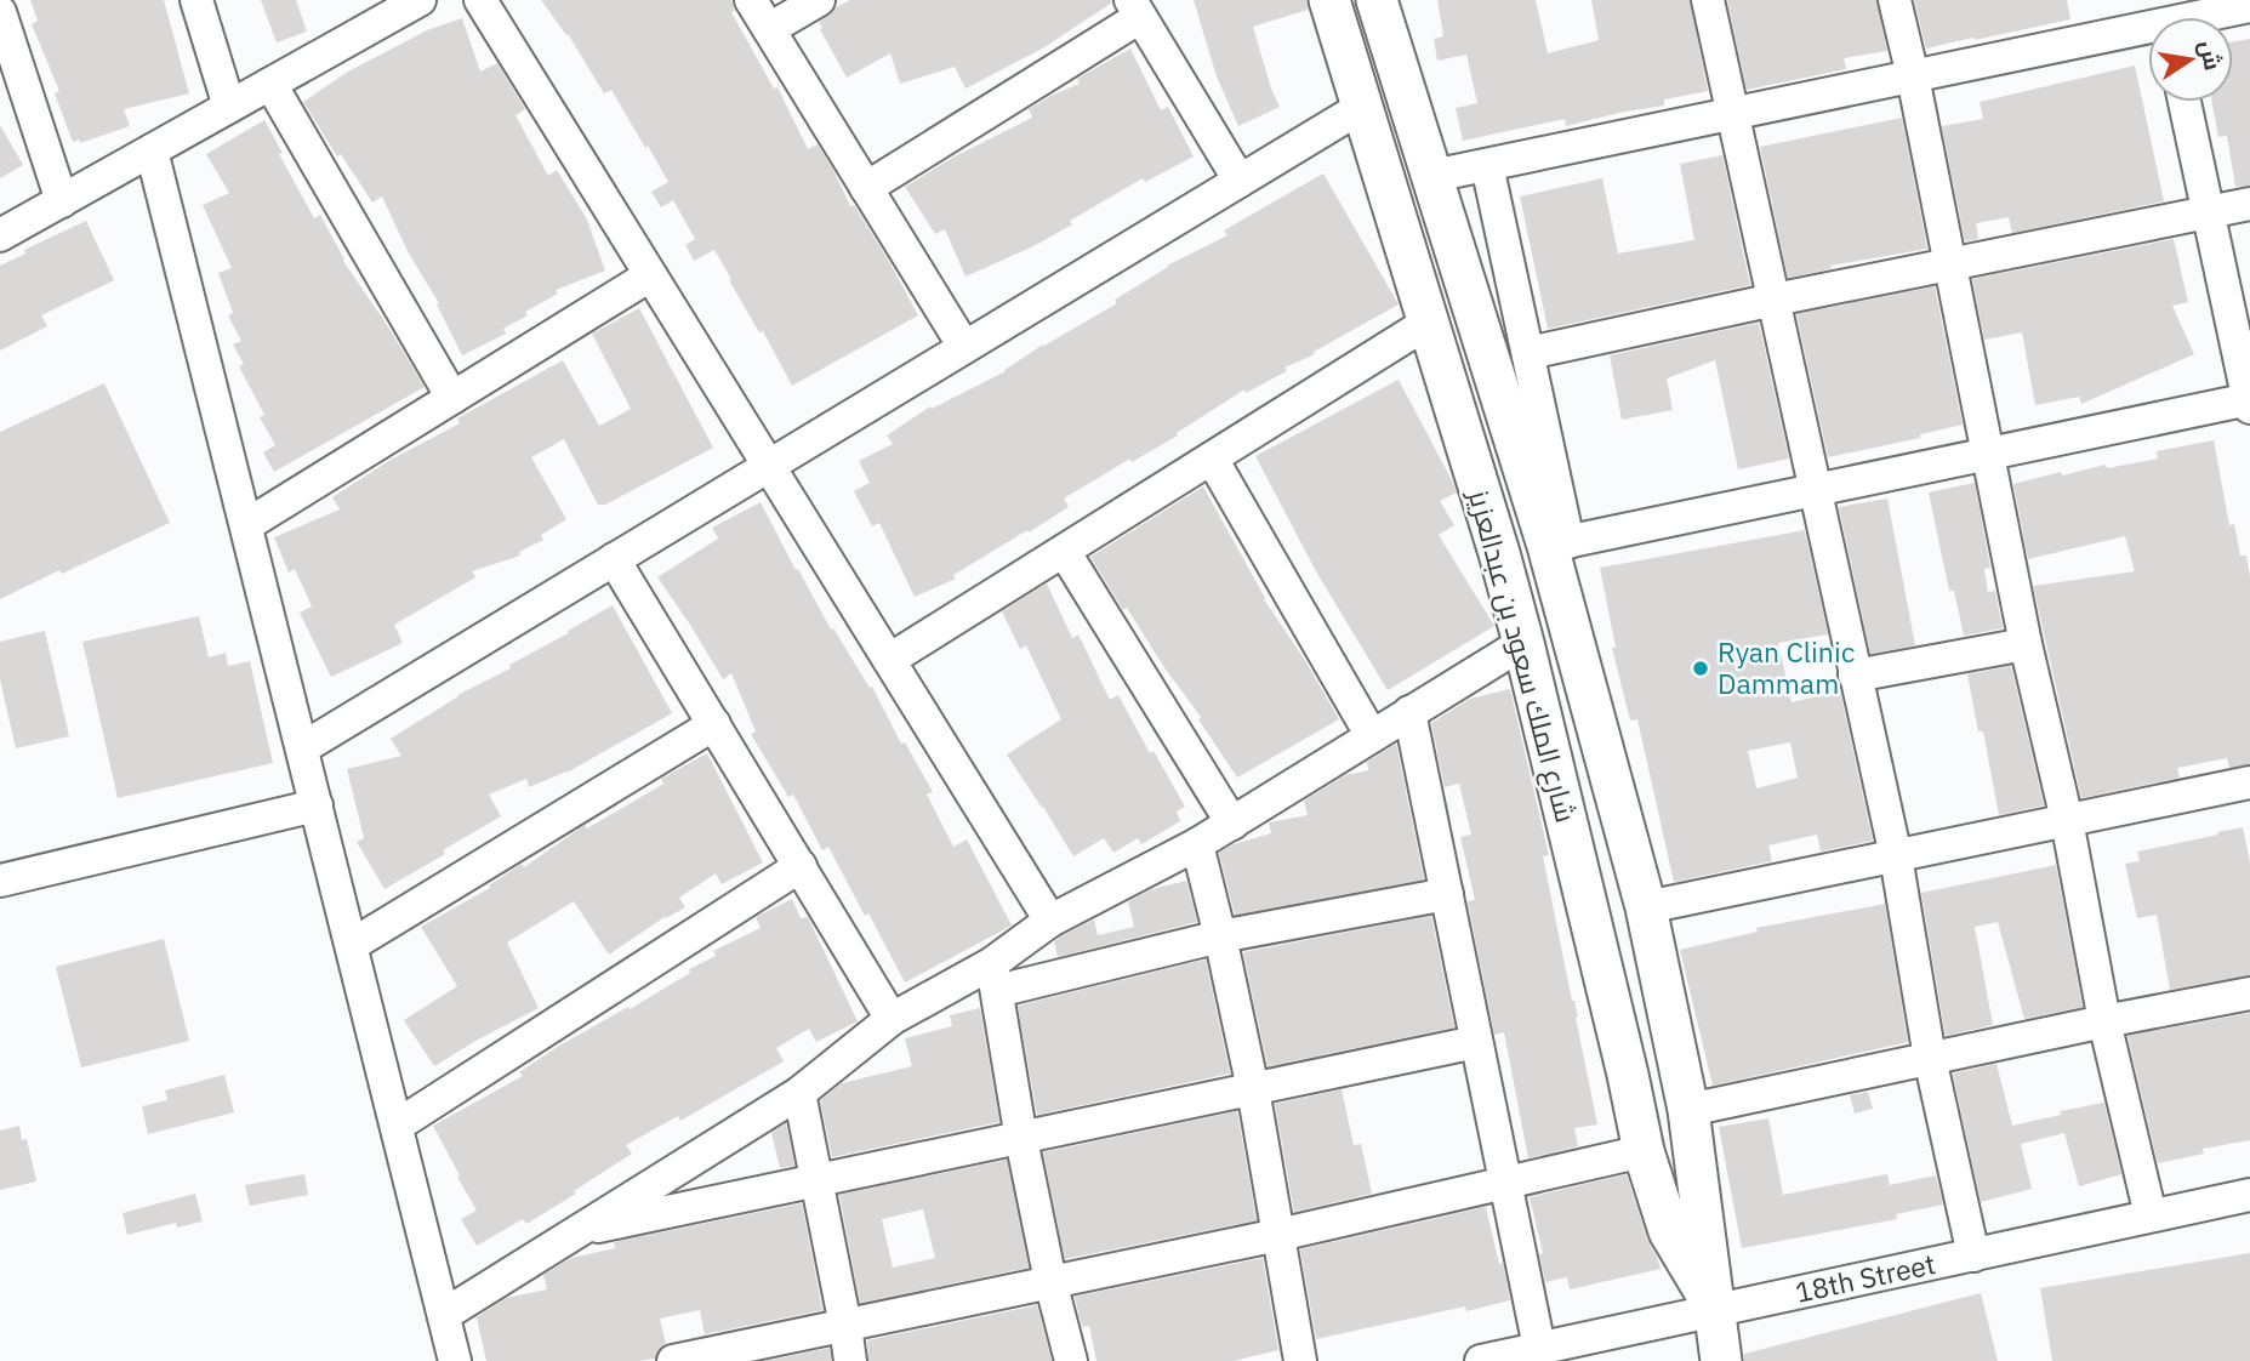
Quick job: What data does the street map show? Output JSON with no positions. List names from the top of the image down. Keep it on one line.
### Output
{"streets":{"main road":["شارع الملك سعود بن عبدالعزيز"],"street":["18th Street"]},"crossings":[["شارع الملك سعود بن عبدالعزيز","18th Street"]],"places":["Ryan Clinic Dammam"],"north":"right"}
